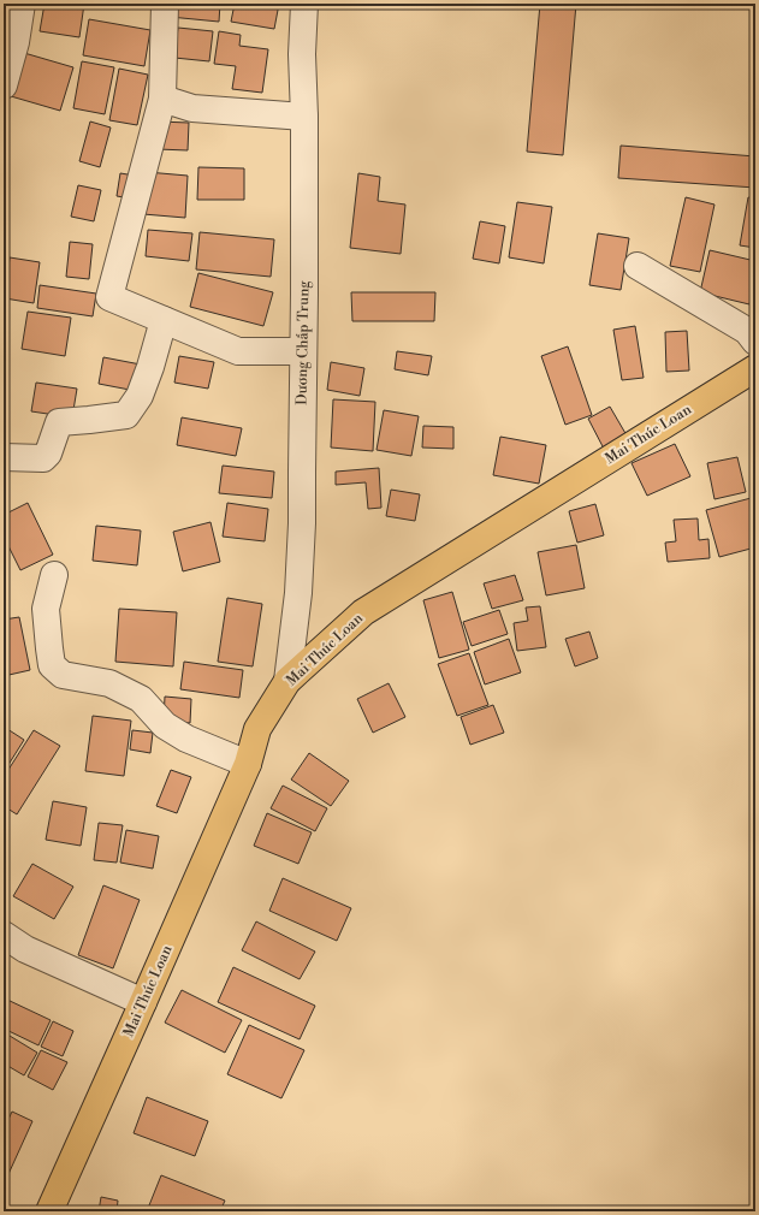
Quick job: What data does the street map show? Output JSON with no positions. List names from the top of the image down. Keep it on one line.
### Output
{"streets":{"main road":["Mai Thúc Loan"],"street":["Dương Chấp Trung"]},"crossings":[["Dương Chấp Trung","Mai Thúc Loan"]]}
